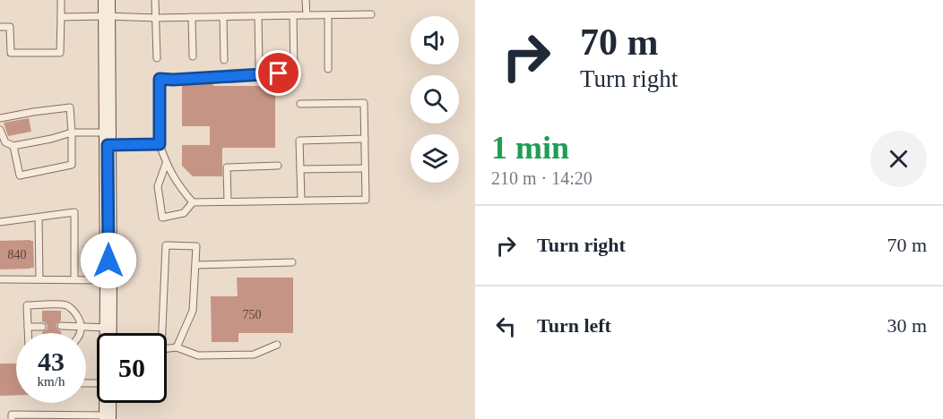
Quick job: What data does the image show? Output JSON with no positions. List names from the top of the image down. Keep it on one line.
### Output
{"house_numbers":["840","750"],"page":{"turn":["70 m","Turn right"],"heading":["1 min","210 m · 14:20"],"list":[{"name":"Turn right","value":"70 m"},{"name":"Turn left","value":"30 m"}],"speed":"43 km/h","limit":"50"}}
